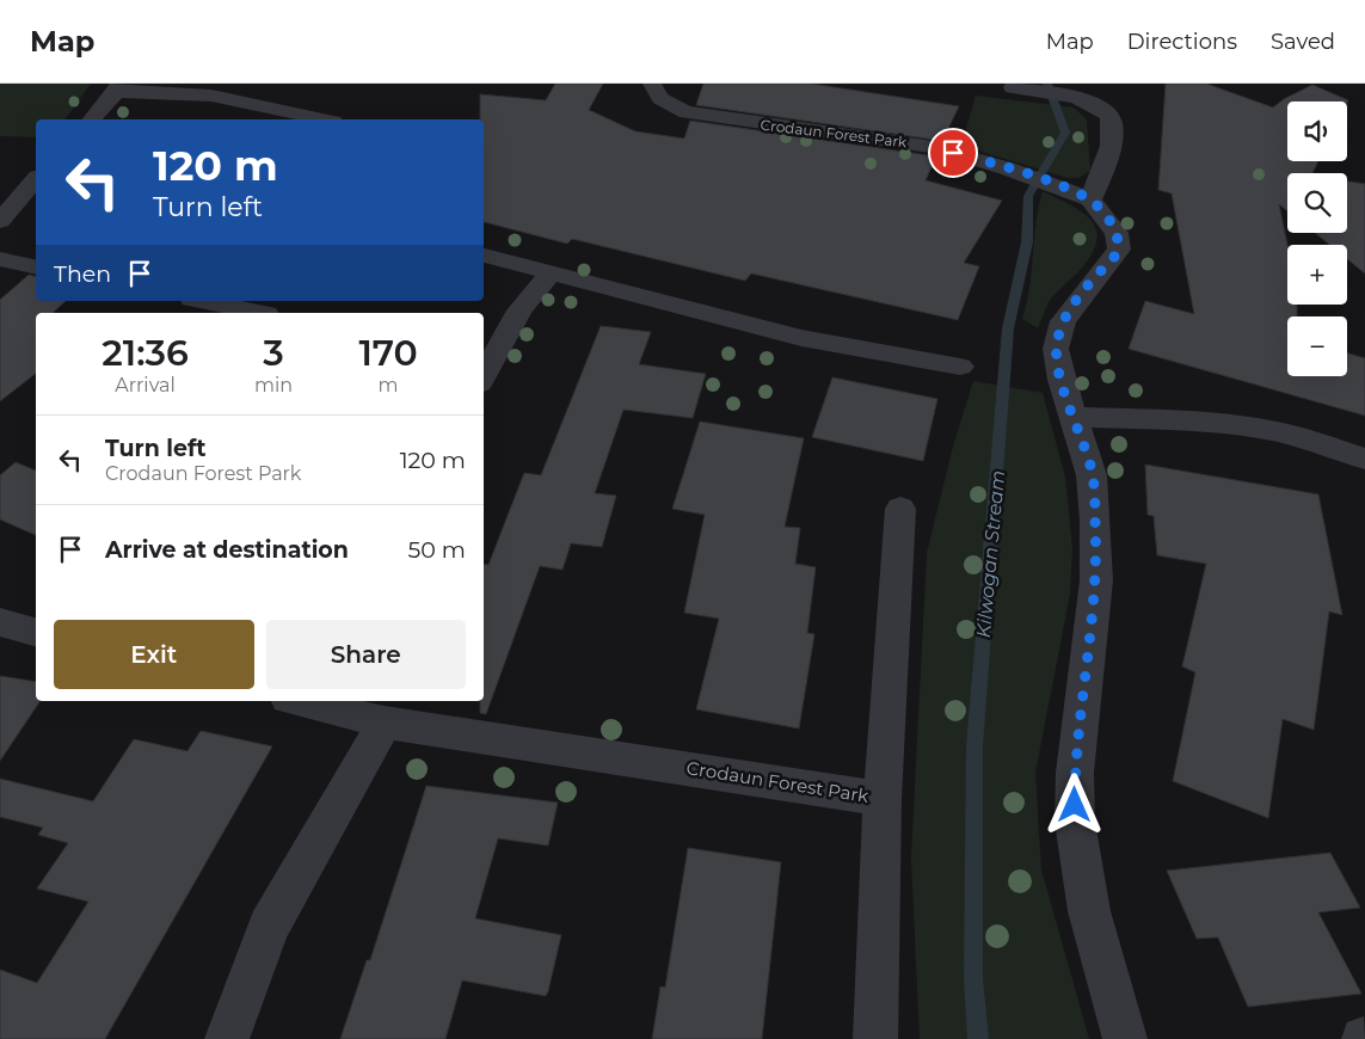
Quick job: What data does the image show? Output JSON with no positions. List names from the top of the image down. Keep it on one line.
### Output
{"streets":{"street":["Crodaun Forest Park"]},"water":["Kilwogan Stream"],"page":{"header":"Map","nav":["Map","Directions","Saved"],"map_buttons":["+","−"],"turn":["120 m","Turn left"],"then":"Then","eta":["21:36","Arrival","3","min","170","m"],"list":[{"name":"Turn left","note":"Crodaun Forest Park","value":"120 m"},{"name":"Arrive at destination","value":"50 m"}],"buttons":["Exit","Share"]}}
